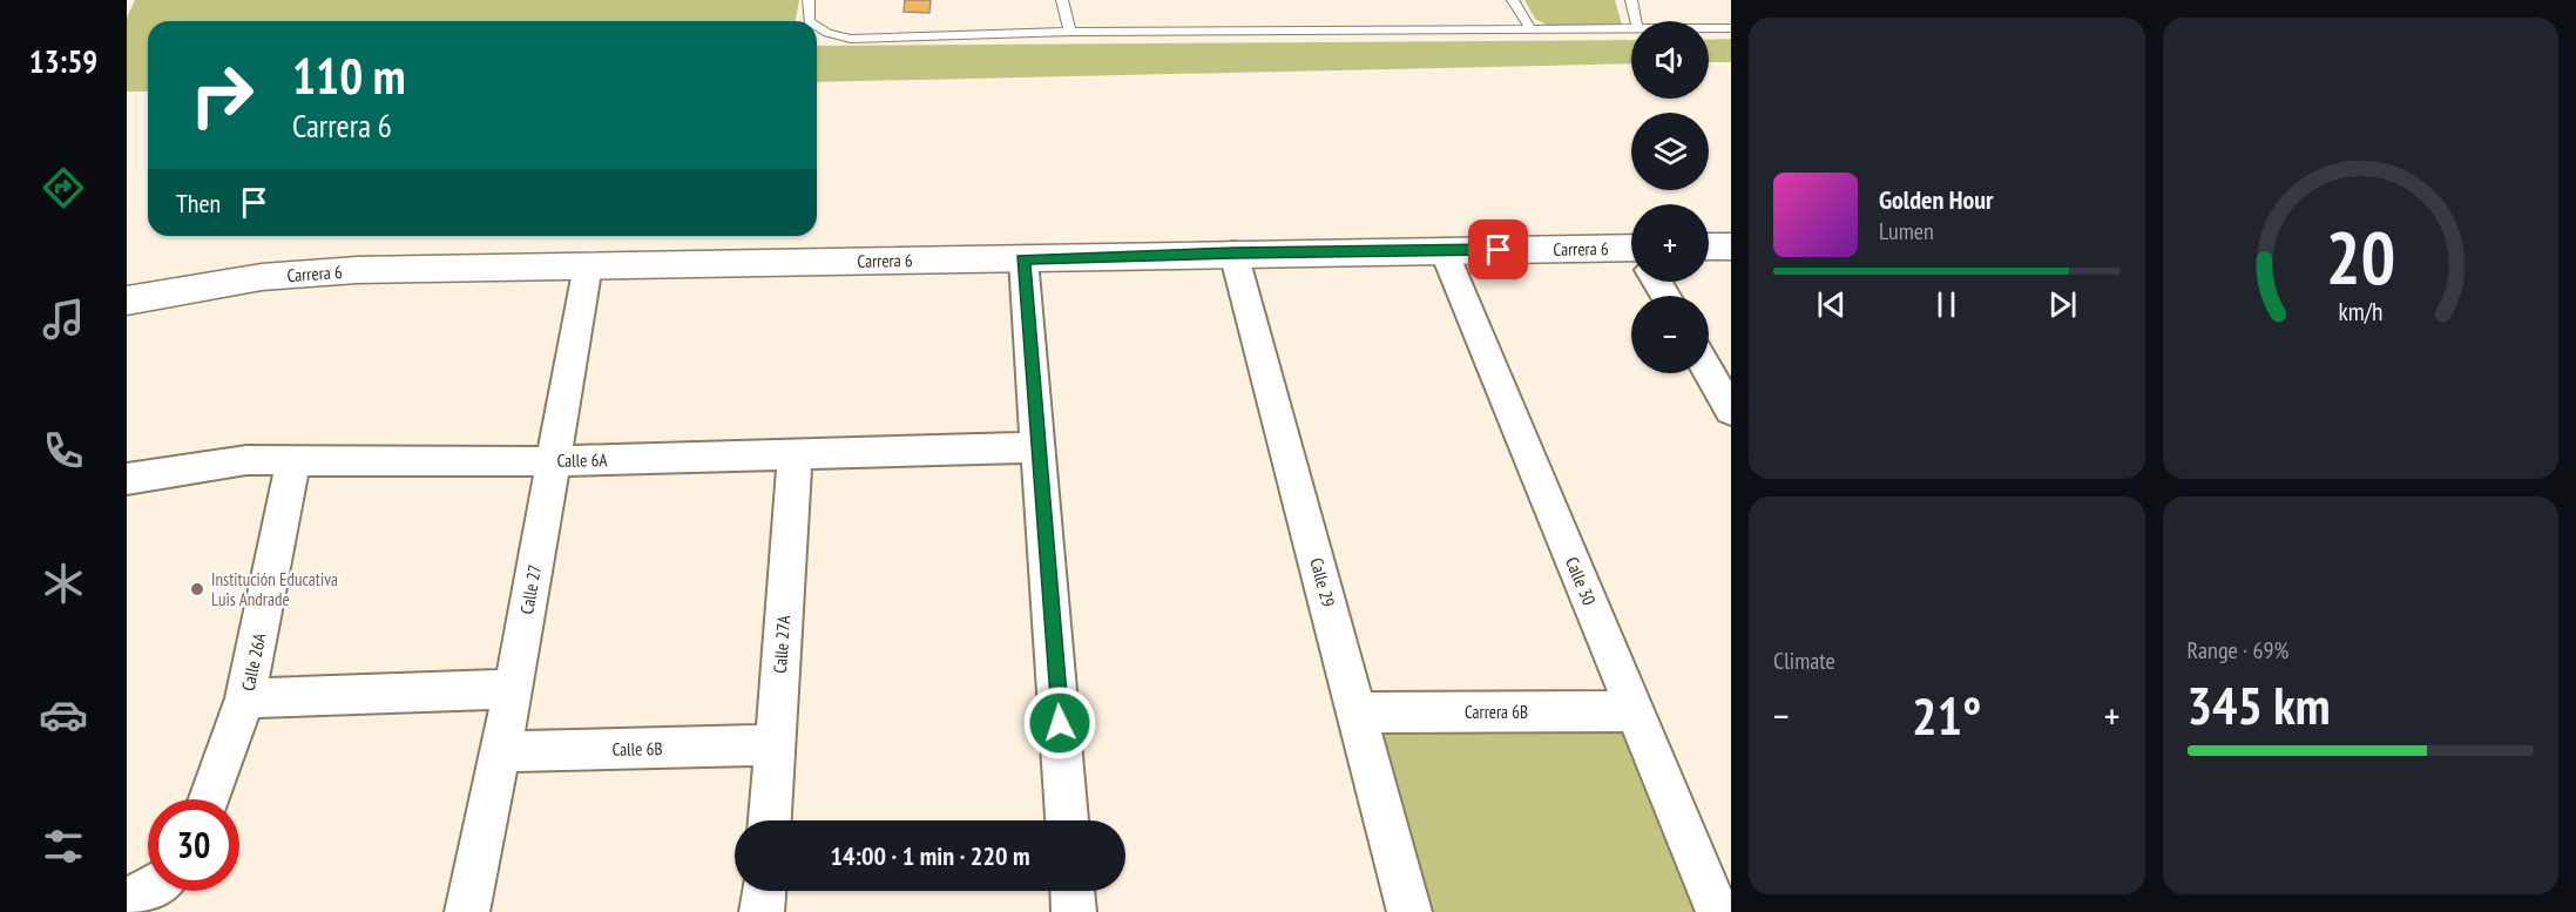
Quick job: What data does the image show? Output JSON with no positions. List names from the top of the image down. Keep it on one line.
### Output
{"streets":{"street":["Carrera 6","Calle 6A","Calle 30","Calle 29","Calle 27","Calle 27A","Calle 26A","Carrera 6B","Calle 6B"]},"crossings":[["Carrera 6","Calle 30"],["Carrera 6","Calle 29"],["Carrera 6","Calle 27"],["Calle 6A","Calle 27"],["Calle 6A","Calle 27A"],["Calle 6A","Calle 26A"],["Calle 30","Carrera 6B"],["Calle 29","Carrera 6B"],["Calle 27","Calle 6B"],["Calle 27A","Calle 6B"]],"places":["Institución Educativa Luis Andrade"],"page":{"tabs":"13:59","map_buttons":["+","−"],"turn":["110 m","Carrera 6"],"then":"Then","song":["Golden Hour","Lumen"],"tile":["Climate",["Range · 69%","345 km"]],"heat":["−","21°","+"],"limit":"30","trip":"14:00 · 1 min · 220 m","gauge":["20","km/h"]}}
